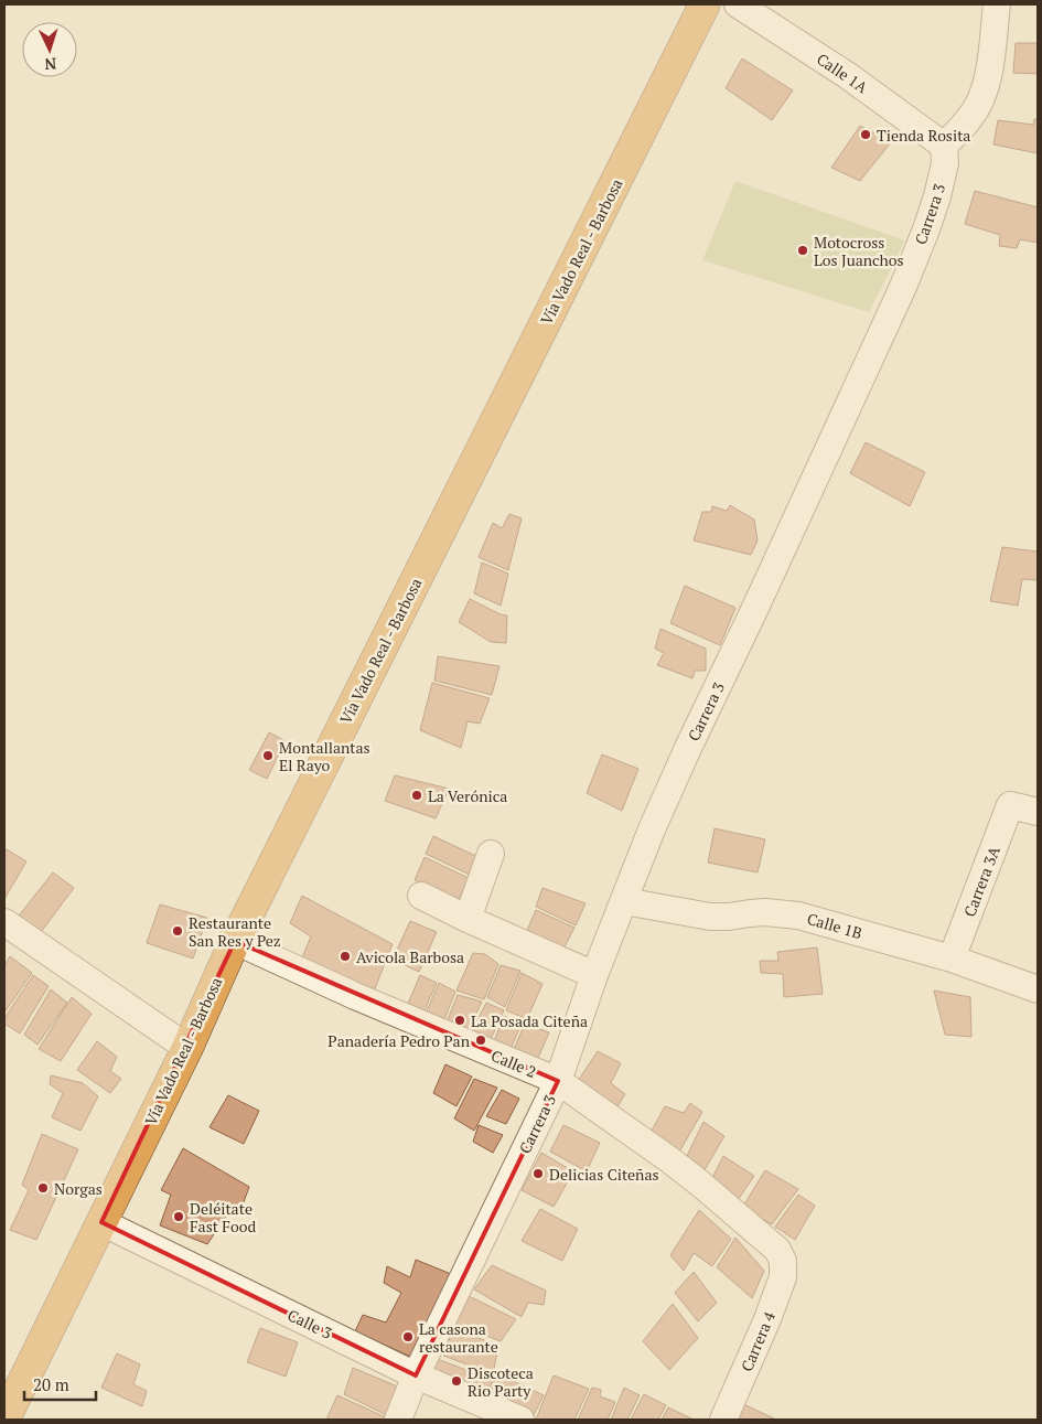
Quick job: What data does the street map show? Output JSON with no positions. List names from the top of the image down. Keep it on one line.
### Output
{"streets":{"highway":["Vía Vado Real - Barbosa"],"street":["Calle 1A","Carrera 3","Carrera 3A","Calle 1B","Calle 2","Calle 3","Carrera 4"]},"crossings":[["Calle 1A","Carrera 3"],["Carrera 3","Calle 1B"],["Carrera 3","Calle 2"],["Carrera 3","Calle 3"],["Vía Vado Real - Barbosa","Calle 2"],["Vía Vado Real - Barbosa","Calle 3"],["Carrera 3A","Calle 1B"],["Calle 2","Carrera 4"]],"places":["Tienda Rosita","Motocross Los Juanchos","Montallantas El Rayo","La Verónica","Restaurante San Res y Pez","Avicola Barbosa","La Posada Citeña","Panadería Pedro Pan","Delicias Citeñas","Norgas","Deléitate Fast Food","La casona restaurante","Discoteca Rio Party"],"scale_bar":"20 m","north":"bottom"}
